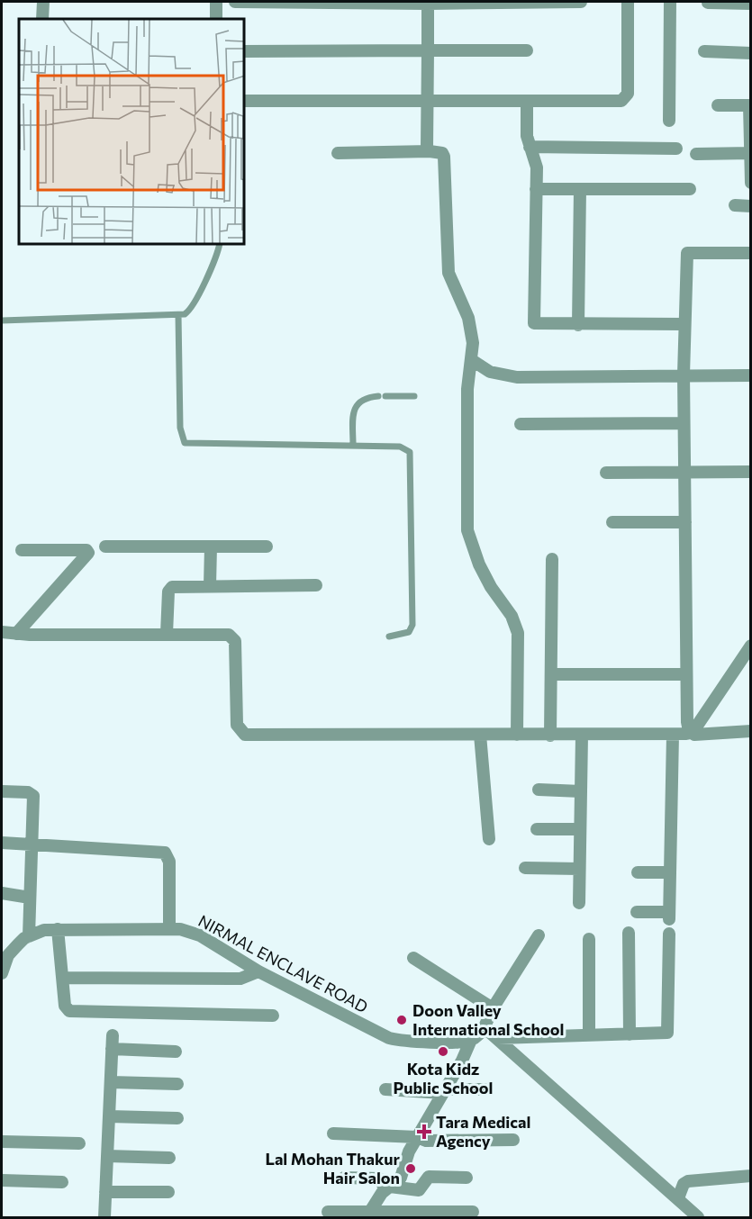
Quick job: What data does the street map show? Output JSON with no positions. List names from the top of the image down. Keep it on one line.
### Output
{"streets":{"street":["NIRMAL ENCLAVE ROAD"]},"places":{"other":["Doon Valley International School","Kota Kidz Public School","Lal Mohan Thakur Hair Salon"],"health":["Tara Medical Agency"]}}
